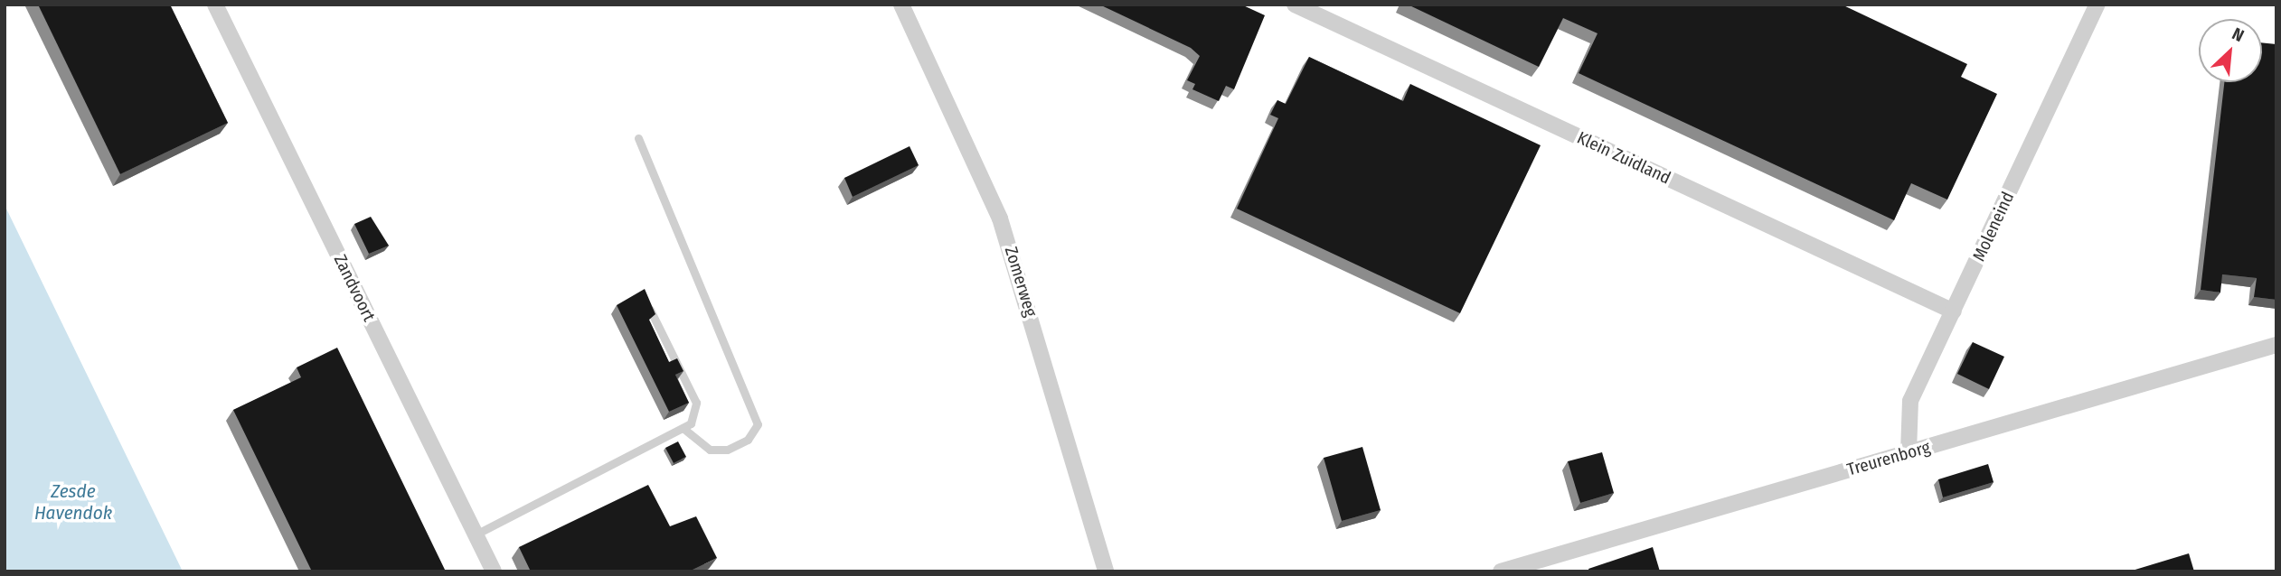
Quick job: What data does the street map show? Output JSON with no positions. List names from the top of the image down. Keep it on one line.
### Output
{"streets":{"street":["Klein Zuidland","Moleneind","Zomerweg","Zandvoort","Treurenborg"]},"crossings":[["Klein Zuidland","Moleneind"],["Moleneind","Treurenborg"]],"water":["Zesde Havendok"],"north":"top right"}
